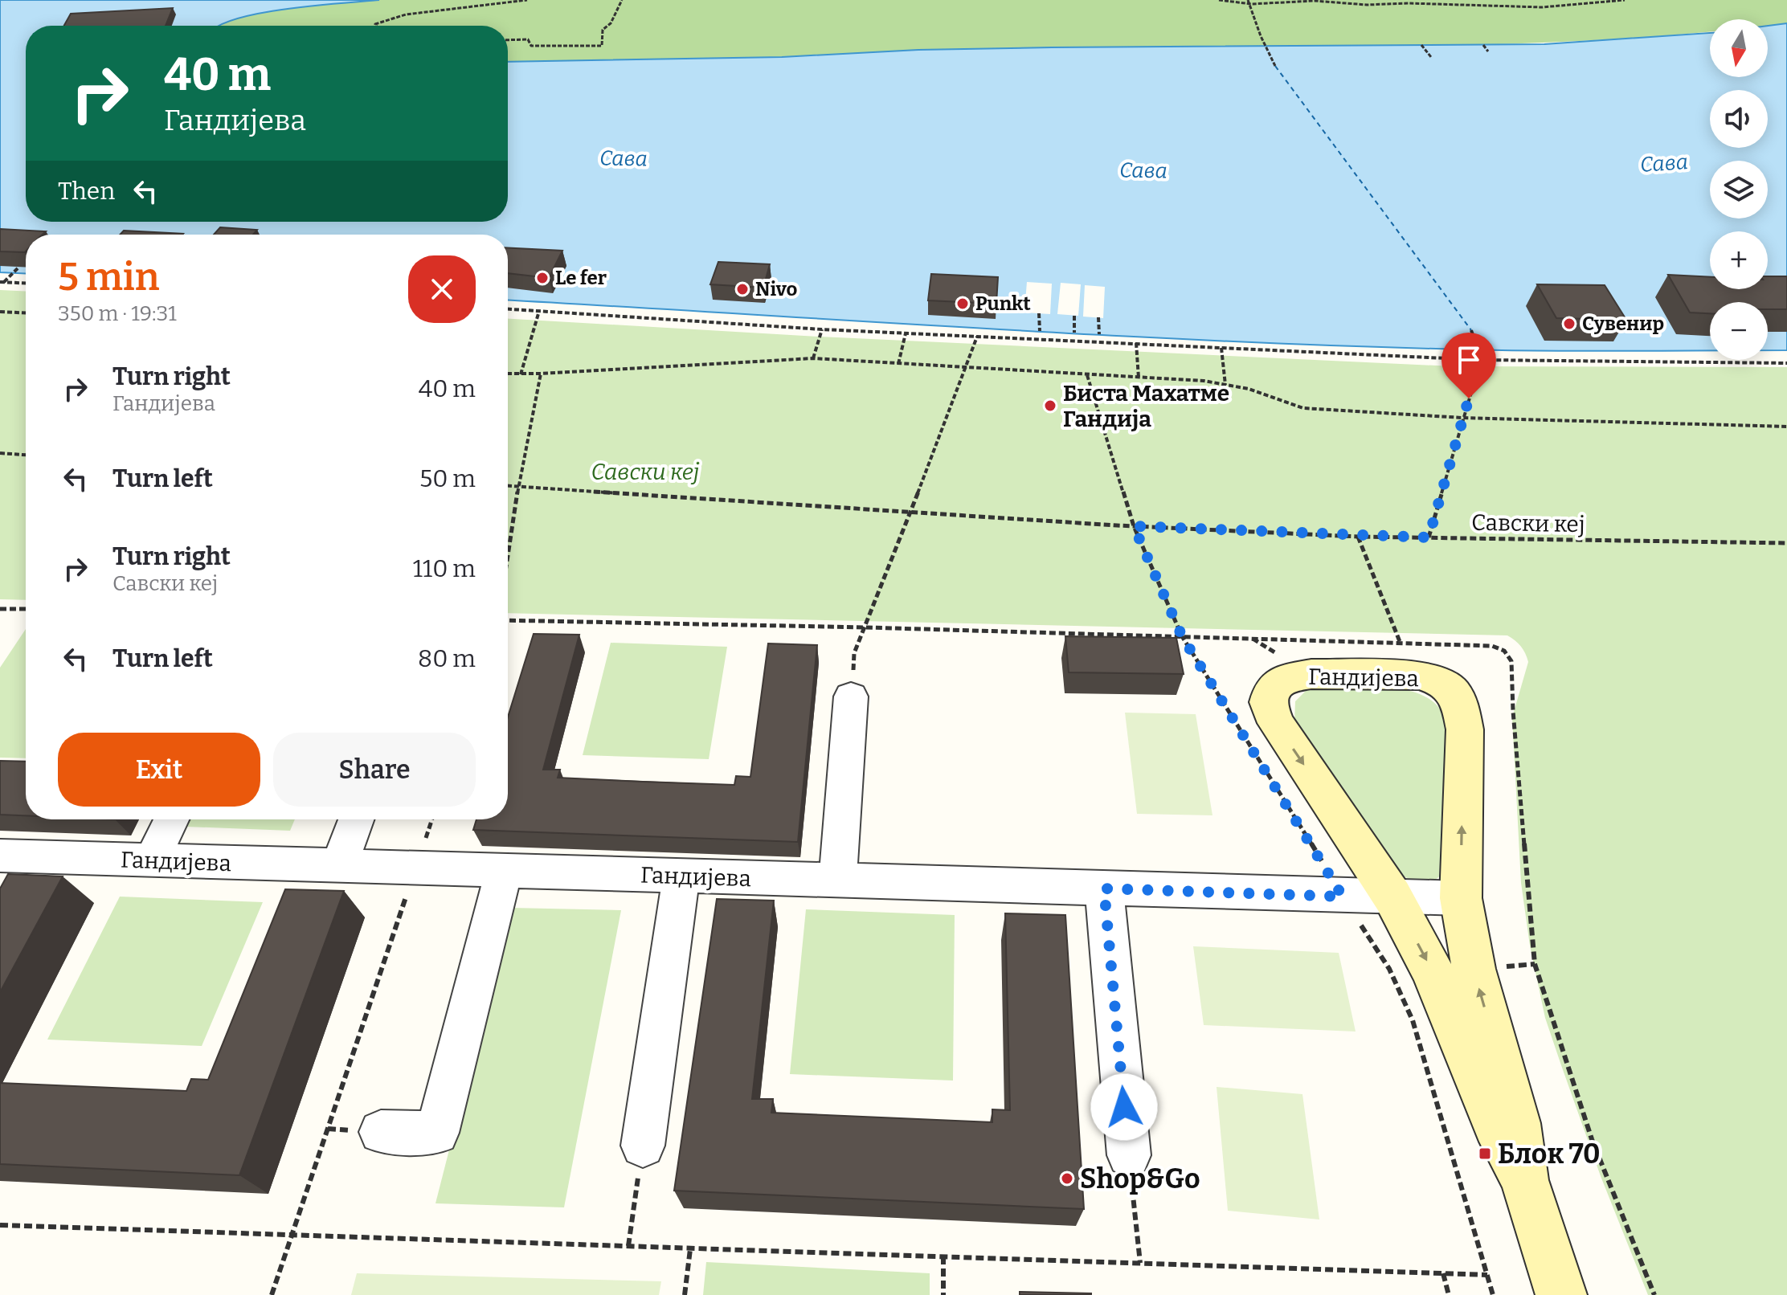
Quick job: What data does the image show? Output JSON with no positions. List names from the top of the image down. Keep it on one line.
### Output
{"streets":{"street":["Гандијева"],"path":["Савски кеј"]},"water":["Сава"],"parks":["Савски кеј"],"places":{"other":["Le fer","Nivo","Punkt","Сувенир","Биста Махатме Гандија","Shop&Go"],"transit":["Блок 70"]},"north":"bottom","page":{"map_buttons":["+","−"],"turn":["40 m","Гандијева"],"then":"Then","heading":["5 min","350 m · 19:31"],"list":[{"name":"Turn right","note":"Гандијева","value":"40 m"},{"name":"Turn left","value":"50 m"},{"name":"Turn right","note":"Савски кеј","value":"110 m"},{"name":"Turn left","value":"80 m"}],"buttons":["Exit","Share"]}}
